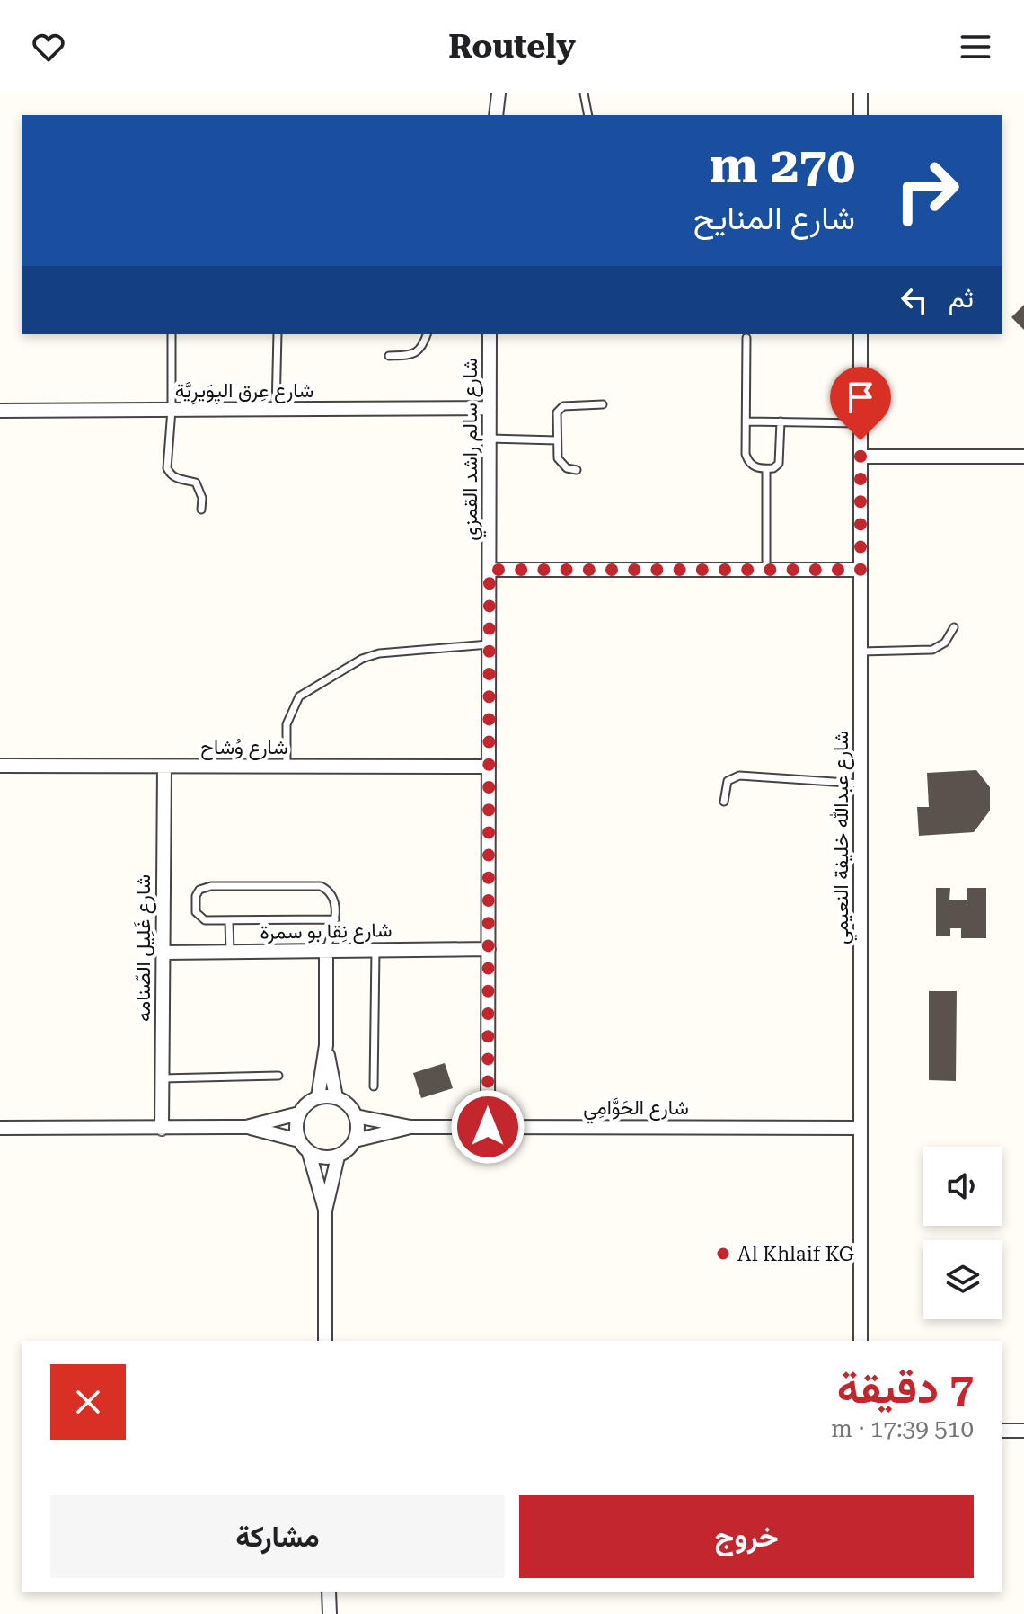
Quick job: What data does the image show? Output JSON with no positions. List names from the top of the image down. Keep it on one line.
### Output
{"streets":{"street":["شارع عِرق اليِوَيرِيَّة","شارع سالم راشد القمزي","شارع وُشاح","شارع عبدالله خليفة النعيمي","شارع نِقا بو سمرة","شارع غَلِيل الصّنامه","شارع الحَوَّامِي"]},"crossings":[["شارع عِرق اليِوَيرِيَّة","شارع سالم راشد القمزي"],["شارع سالم راشد القمزي","شارع وُشاح"],["شارع سالم راشد القمزي","شارع نِقا بو سمرة"],["شارع سالم راشد القمزي","شارع الحَوَّامِي"],["شارع وُشاح","شارع غَلِيل الصّنامه"],["شارع عبدالله خليفة النعيمي","شارع الحَوَّامِي"],["شارع نِقا بو سمرة","شارع غَلِيل الصّنامه"]],"places":["Al Khlaif KG"],"page":{"header":"Routely","turn":["270 m","شارع المنايح"],"then":"ثم","heading":["7 دقيقة","510 m · 17:39"],"buttons":["خروج","مشاركة"]}}
